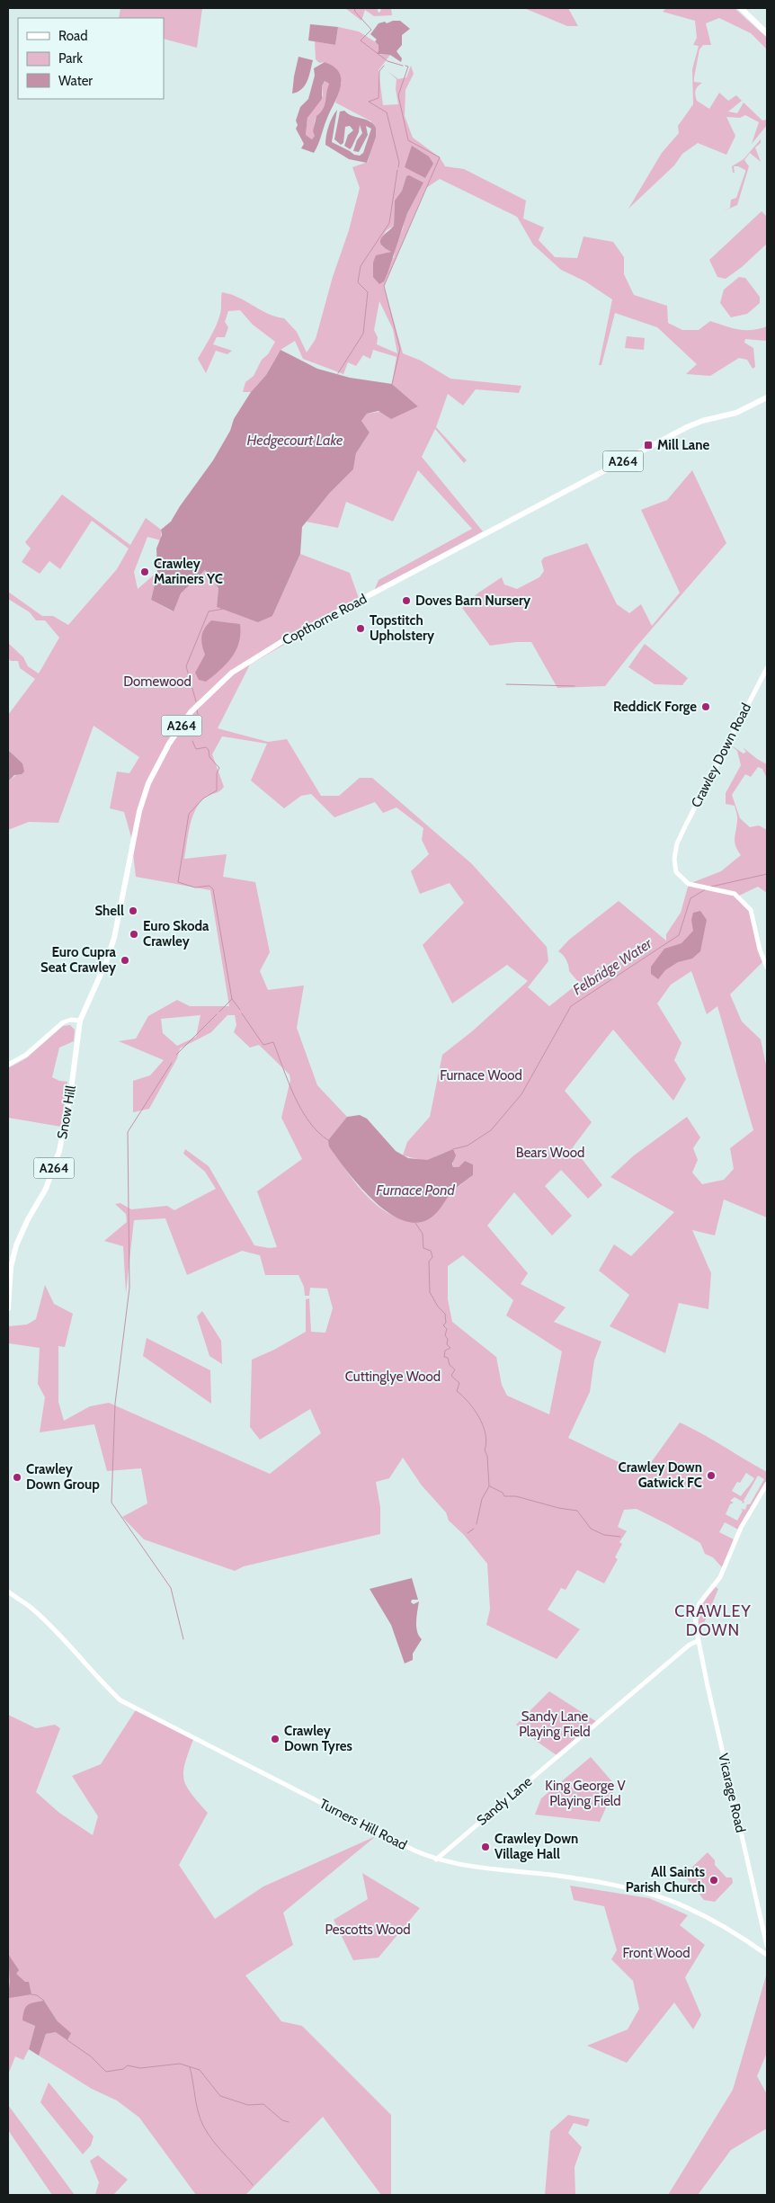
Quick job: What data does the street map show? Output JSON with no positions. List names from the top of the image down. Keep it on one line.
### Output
{"streets":{"highway":["A264","Copthorne Road","Snow Hill"],"street":["Crawley Down Road","Vicarage Road","Sandy Lane","Turners Hill Road"]},"crossings":[["Copthorne Road","Snow Hill"],["Vicarage Road","Sandy Lane"],["Sandy Lane","Turners Hill Road"]],"districts":["CRAWLEY DOWN"],"water":["Hedgecourt Lake","Felbridge Water","Furnace Pond"],"parks":["Domewood","Furnace Wood","Bears Wood","Cuttinglye Wood","Sandy Lane Playing Field","King George V Playing Field","Pescotts Wood","Front Wood"],"places":{"transit":["Mill Lane"],"other":["Crawley Mariners YC","Doves Barn Nursery","Topstitch Upholstery","ReddicK Forge","Shell","Euro Skoda Crawley","Euro Cupra Seat Crawley","Crawley Down Gatwick FC","Crawley Down Group","Crawley Down Tyres","Crawley Down Village Hall","All Saints Parish Church"]},"legend":["Road","Park","Water"]}
